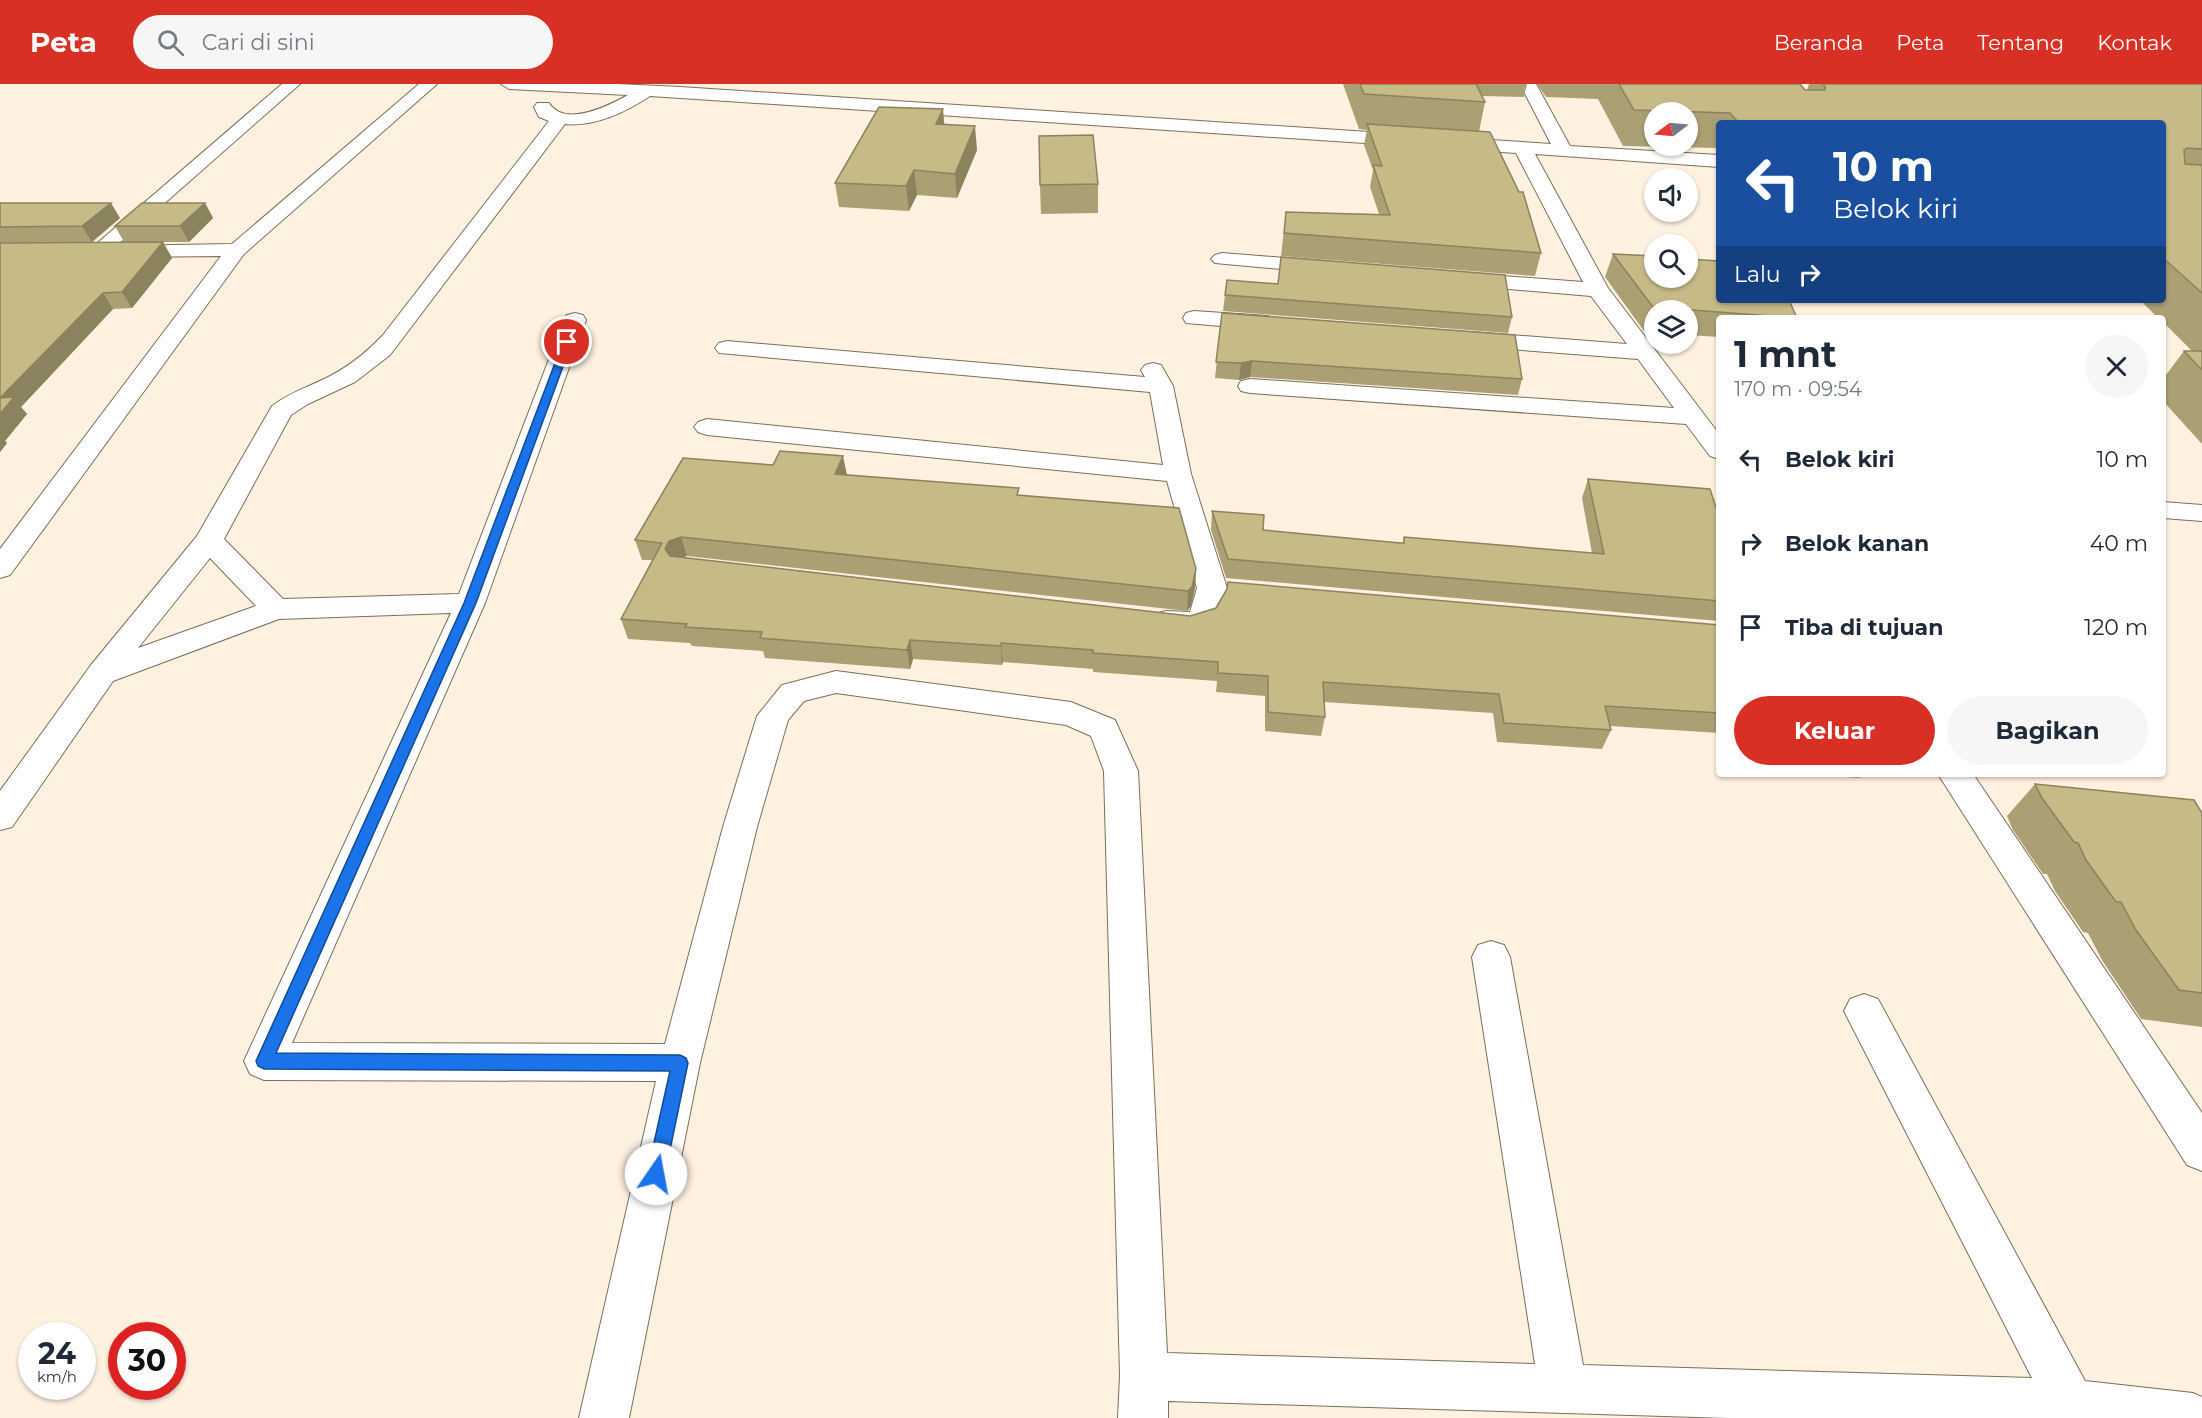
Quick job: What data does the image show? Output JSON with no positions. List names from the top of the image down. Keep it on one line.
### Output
{"north":"left","page":{"header":"Peta","search":"Cari di sini","nav":["Beranda","Peta","Tentang","Kontak"],"turn":["10 m","Belok kiri"],"then":"Lalu","heading":["1 mnt","170 m · 09:54"],"list":[{"name":"Belok kiri","value":"10 m"},{"name":"Belok kanan","value":"40 m"},{"name":"Tiba di tujuan","value":"120 m"}],"buttons":["Keluar","Bagikan"],"speed":"24 km/h","limit":"30"}}
